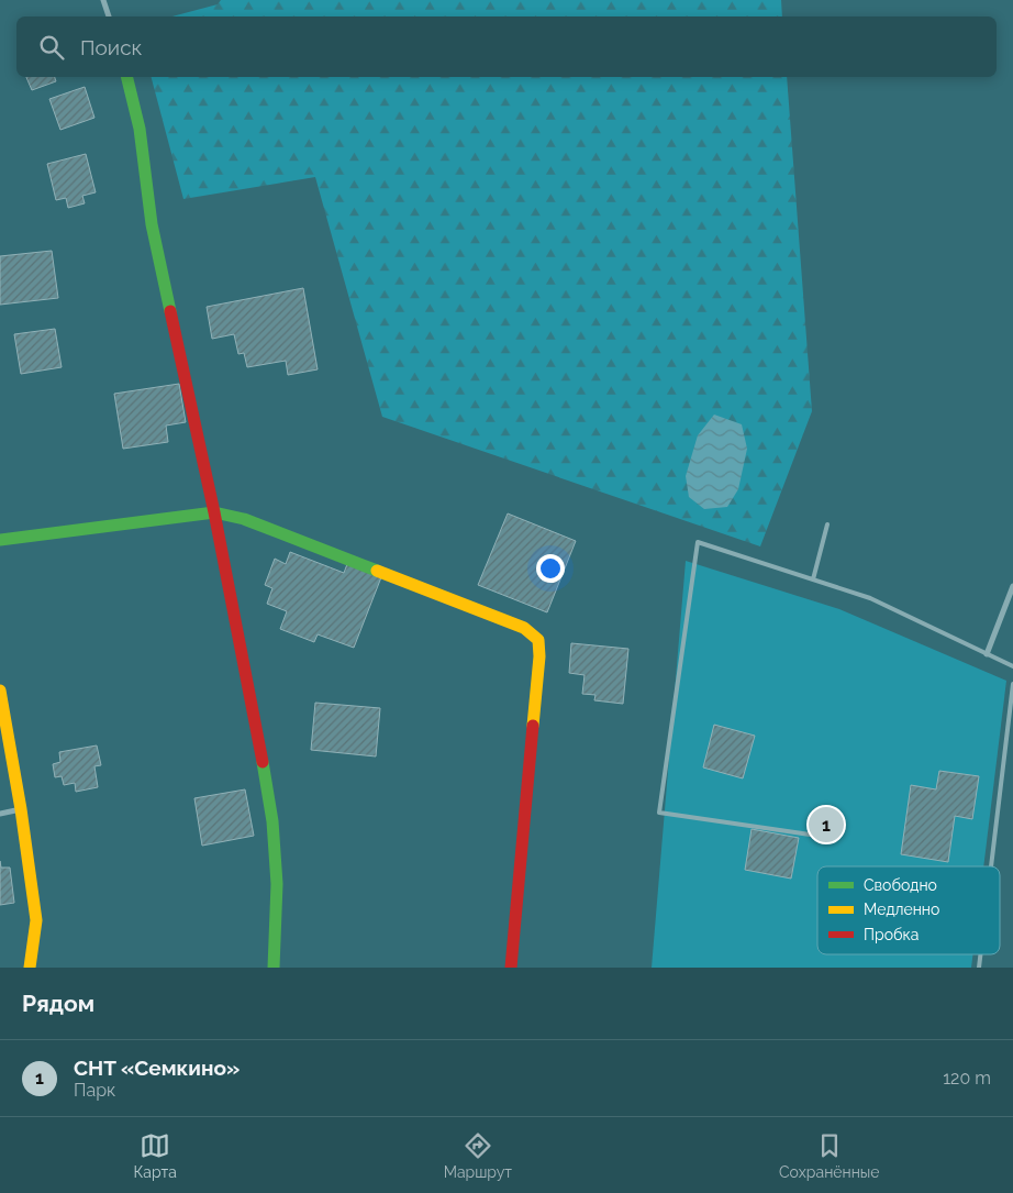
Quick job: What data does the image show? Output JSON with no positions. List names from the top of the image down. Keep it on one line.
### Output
{"legend":["Свободно","Медленно","Пробка"],"page":{"search":"Поиск","pins":"1","heading":"Рядом","list":[{"mark":"1","name":"СНТ «Семкино»","note":"Парк","value":"120 m"}],"nav":["Карта","Маршрут","Сохранённые"]}}
